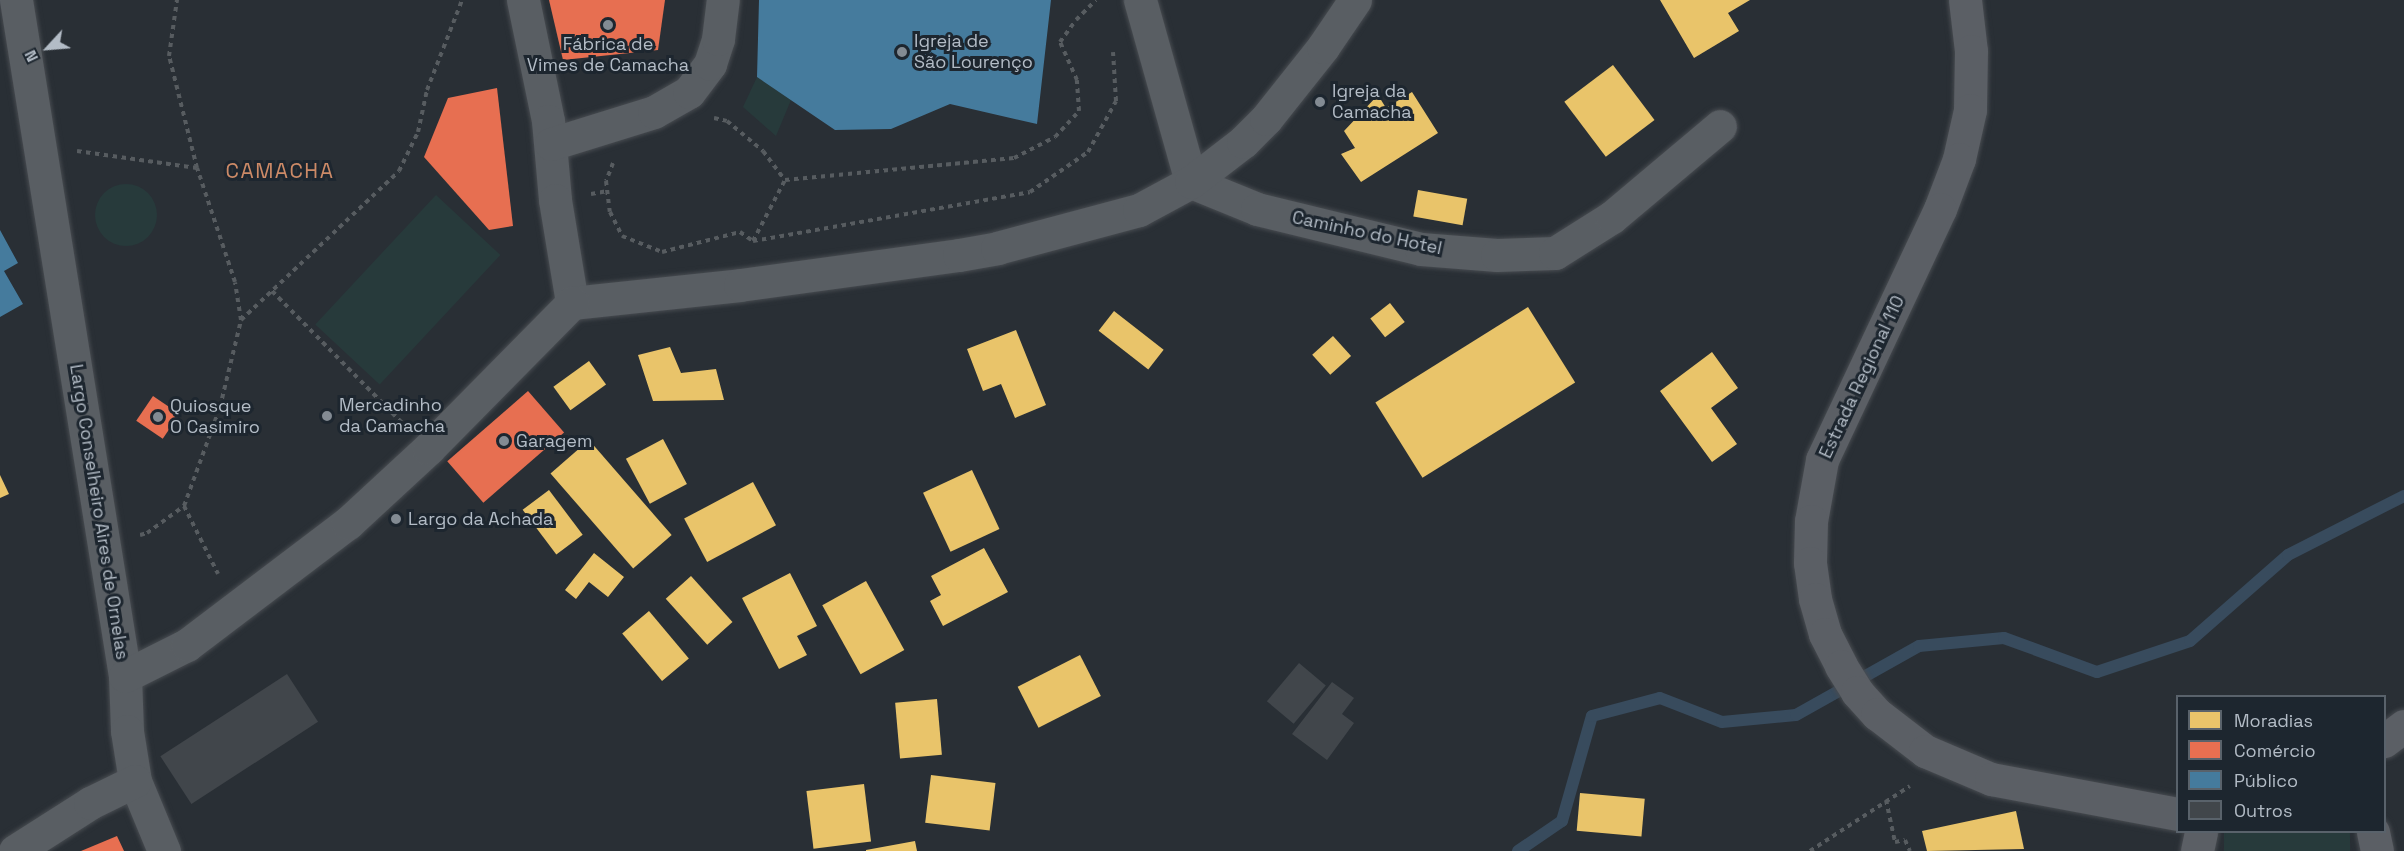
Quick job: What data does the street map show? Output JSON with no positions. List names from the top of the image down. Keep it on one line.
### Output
{"streets":{"main road":["Estrada Regional 110"],"street":["Caminho do Hotel","Largo Conselheiro Aires de Ornelas"]},"districts":["CAMACHA"],"places":["Fábrica de Vimes de Camacha","Igreja de São Lourenço","Igreja da Camacha","Mercadinho da Camacha","Quiosque O Casimiro","Garagem","Largo da Achada"],"legend":["Moradias","Comércio","Público","Outros"],"north":"bottom left"}
